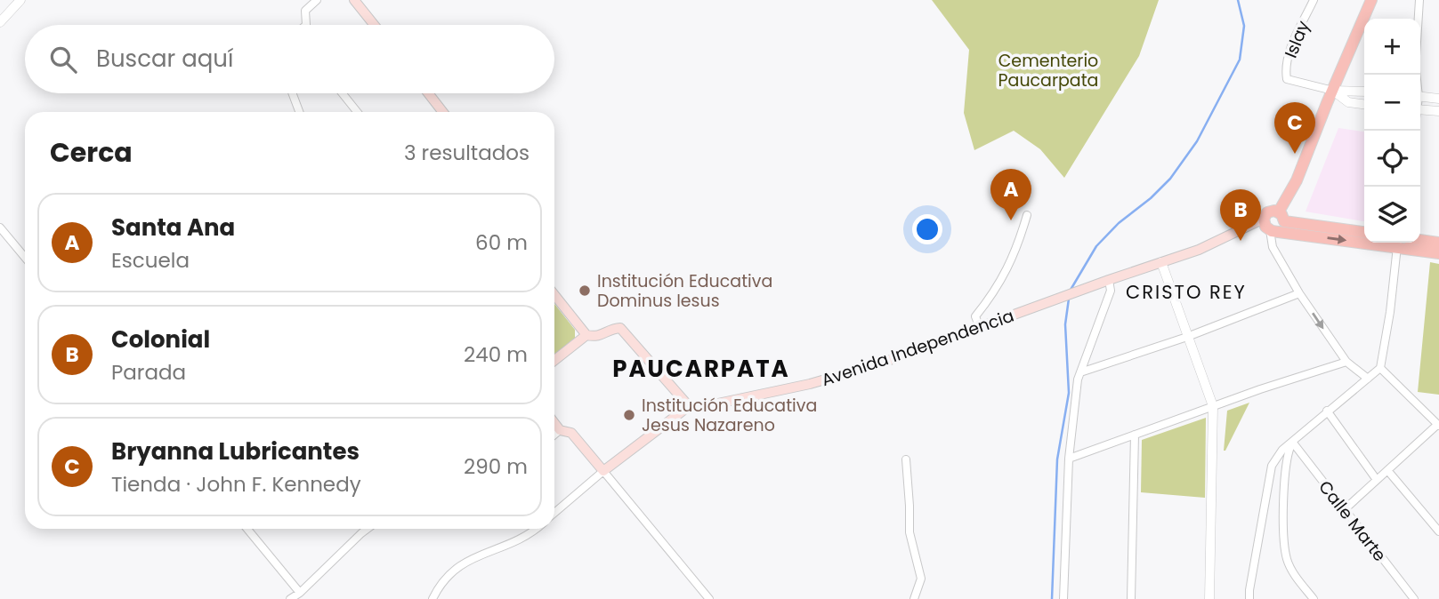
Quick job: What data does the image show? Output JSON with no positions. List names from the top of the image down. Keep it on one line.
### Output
{"streets":{"main road":["Avenida Independencia"],"street":["Islay","Calle Marte"]},"districts":["CRISTO REY","PAUCARPATA"],"parks":["Cementerio Paucarpata"],"places":["Institución Educativa Dominus Iesus","Institución Educativa Jesus Nazareno"],"page":{"map_buttons":["+","−"],"search":"Buscar aquí","pins":["C","A","B"],"heading":["Cerca","3 resultados"],"list":[{"mark":"A","name":"Santa Ana","note":"Escuela","value":"60 m"},{"mark":"B","name":"Colonial","note":"Parada","value":"240 m"},{"mark":"C","name":"Bryanna Lubricantes","note":"Tienda · John F. Kennedy","value":"290 m"}]}}
